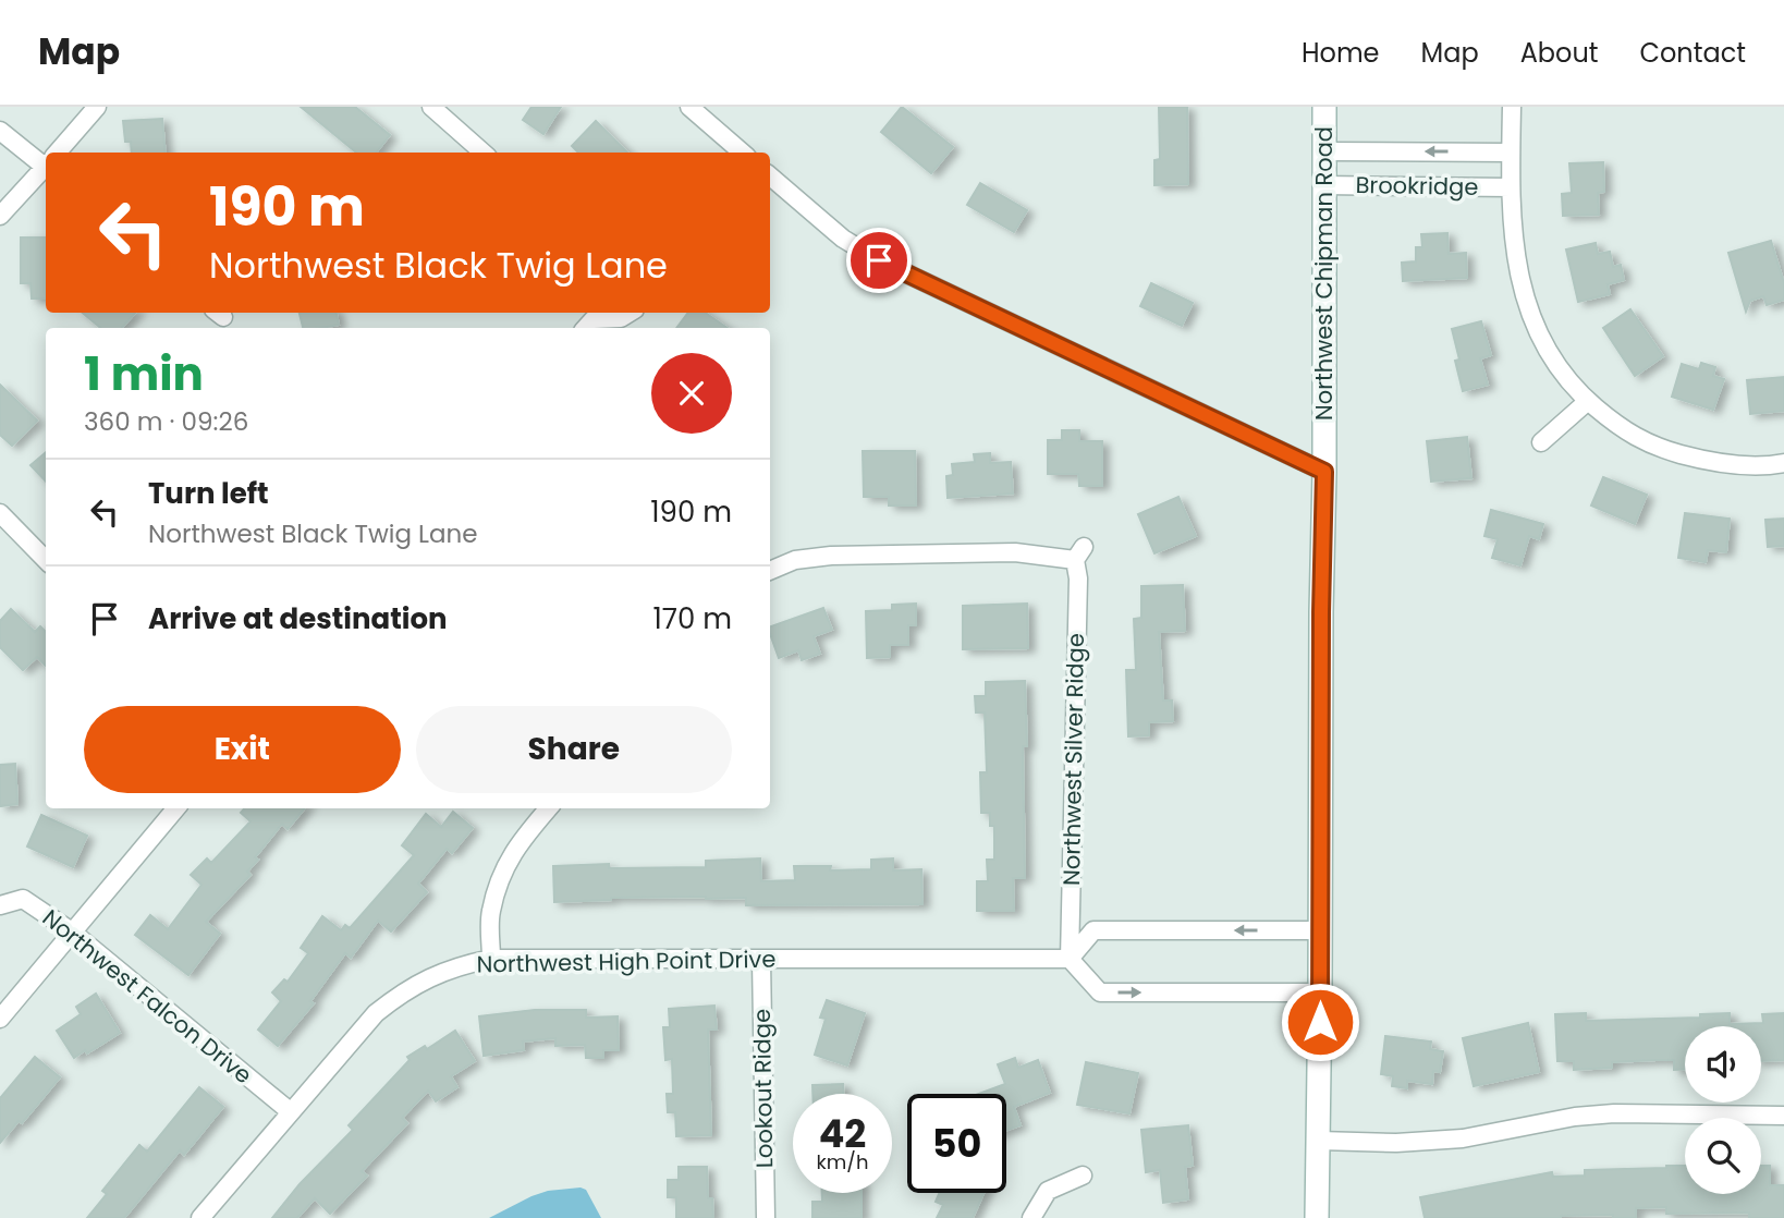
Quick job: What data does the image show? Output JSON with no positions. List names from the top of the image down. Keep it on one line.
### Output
{"streets":{"main road":["Northwest Chipman Road"],"street":["Brookridge","Northwest Silver Ridge","Northwest High Point Drive","Northwest Falcon Drive","Lookout Ridge"]},"crossings":[["Brookridge","Northwest Chipman Road"],["Northwest Silver Ridge","Northwest High Point Drive"],["Northwest High Point Drive","Northwest Falcon Drive"],["Northwest High Point Drive","Lookout Ridge"]],"page":{"header":"Map","nav":["Home","Map","About","Contact"],"turn":["190 m","Northwest Black Twig Lane"],"heading":["1 min","360 m · 09:26"],"list":[{"name":"Turn left","note":"Northwest Black Twig Lane","value":"190 m"},{"name":"Arrive at destination","value":"170 m"}],"buttons":["Exit","Share"],"speed":"42 km/h","limit":"50"}}
